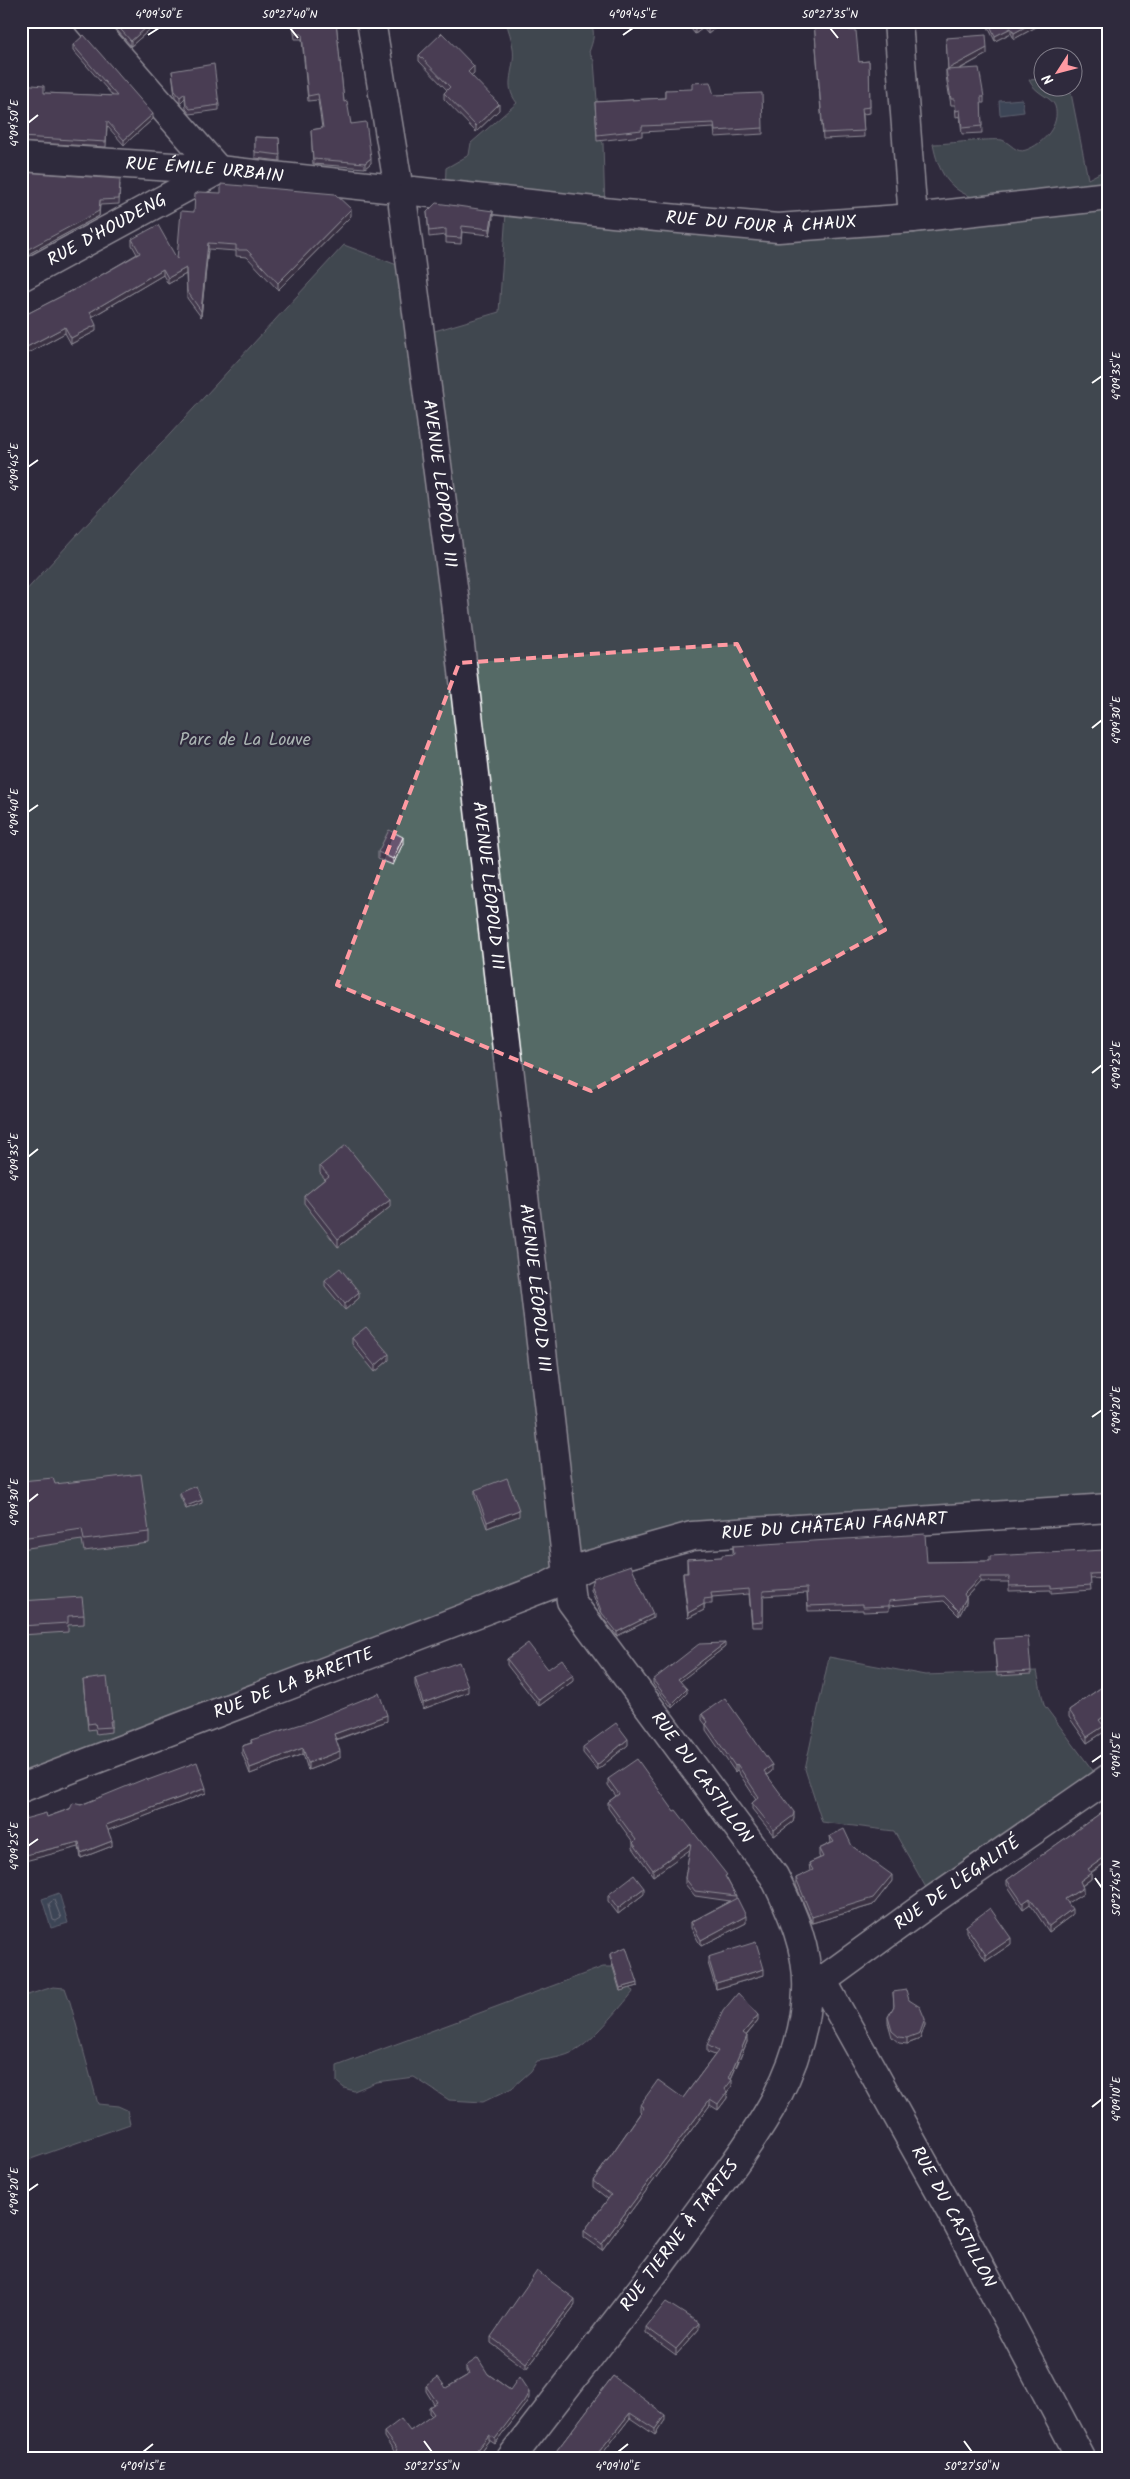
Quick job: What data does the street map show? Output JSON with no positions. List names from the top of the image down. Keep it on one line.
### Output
{"streets":{"street":["RUE ÉMILE URBAIN","RUE DU FOUR À CHAUX","RUE D'HOUDENG","AVENUE LÉOPOLD III","RUE DU CHÂTEAU FAGNART","RUE DE LA BARETTE","RUE DU CASTILLON","RUE DE L'EGALITÉ","RUE TIERNE À TARTES"]},"crossings":[["RUE ÉMILE URBAIN","RUE DU FOUR À CHAUX"],["RUE ÉMILE URBAIN","RUE D'HOUDENG"],["RUE ÉMILE URBAIN","AVENUE LÉOPOLD III"],["RUE DU FOUR À CHAUX","AVENUE LÉOPOLD III"],["AVENUE LÉOPOLD III","RUE DU CHÂTEAU FAGNART"],["AVENUE LÉOPOLD III","RUE DE LA BARETTE"],["AVENUE LÉOPOLD III","RUE DU CASTILLON"],["RUE DU CHÂTEAU FAGNART","RUE DE LA BARETTE"],["RUE DU CHÂTEAU FAGNART","RUE DU CASTILLON"],["RUE DE LA BARETTE","RUE DU CASTILLON"],["RUE DU CASTILLON","RUE DE L'EGALITÉ"],["RUE DU CASTILLON","RUE TIERNE À TARTES"],["RUE DE L'EGALITÉ","RUE TIERNE À TARTES"]],"parks":["Parc de La Louve"],"north":"bottom left","coordinates":["4°09'50\"E","50°27'40\"N","4°09'45\"E","50°27'35\"N","4°09'35\"E","4°09'30\"E","4°09'40\"E","4°09'25\"E","4°09'20\"E","4°09'15\"E","50°27'45\"N","4°09'10\"E","50°27'55\"N","50°27'50\"N"]}
